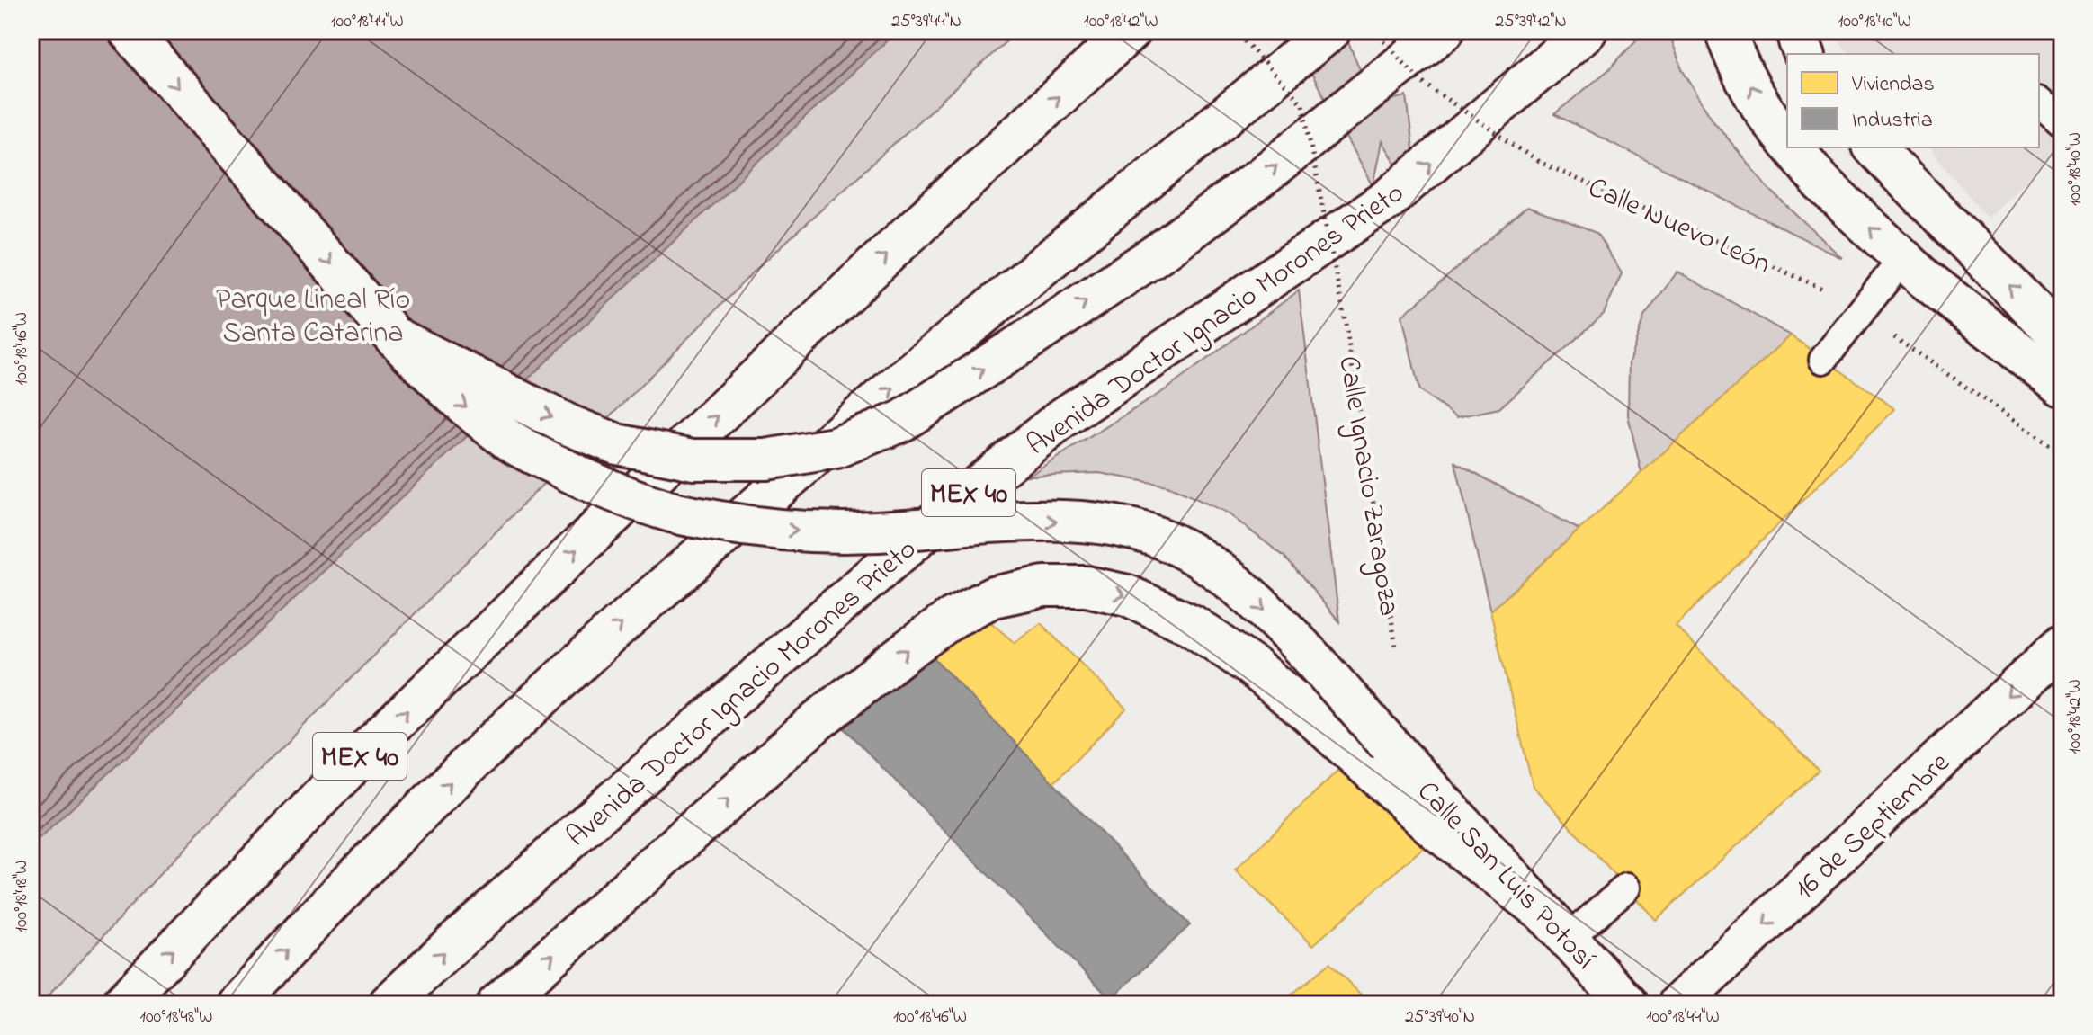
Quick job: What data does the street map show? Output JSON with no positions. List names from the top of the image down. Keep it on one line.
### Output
{"streets":{"main road":["Avenida Doctor Ignacio Morones Prieto","MEX 40","16 de Septiembre","Calle San Luis Potosí"],"path":["Calle Nuevo León","Calle Ignacio Zaragoza"]},"one_way":["16 de Septiembre","Calle San Luis Potosí"],"parks":["Parque Lineal Río Santa Catarina"],"legend":["Viviendas","Industria"],"coordinates":["100°18'44\"W","25°39'44\"N","100°18'42\"W","25°39'42\"N","100°18'40\"W","100°18'46\"W","100°18'48\"W","25°39'40\"N"]}
